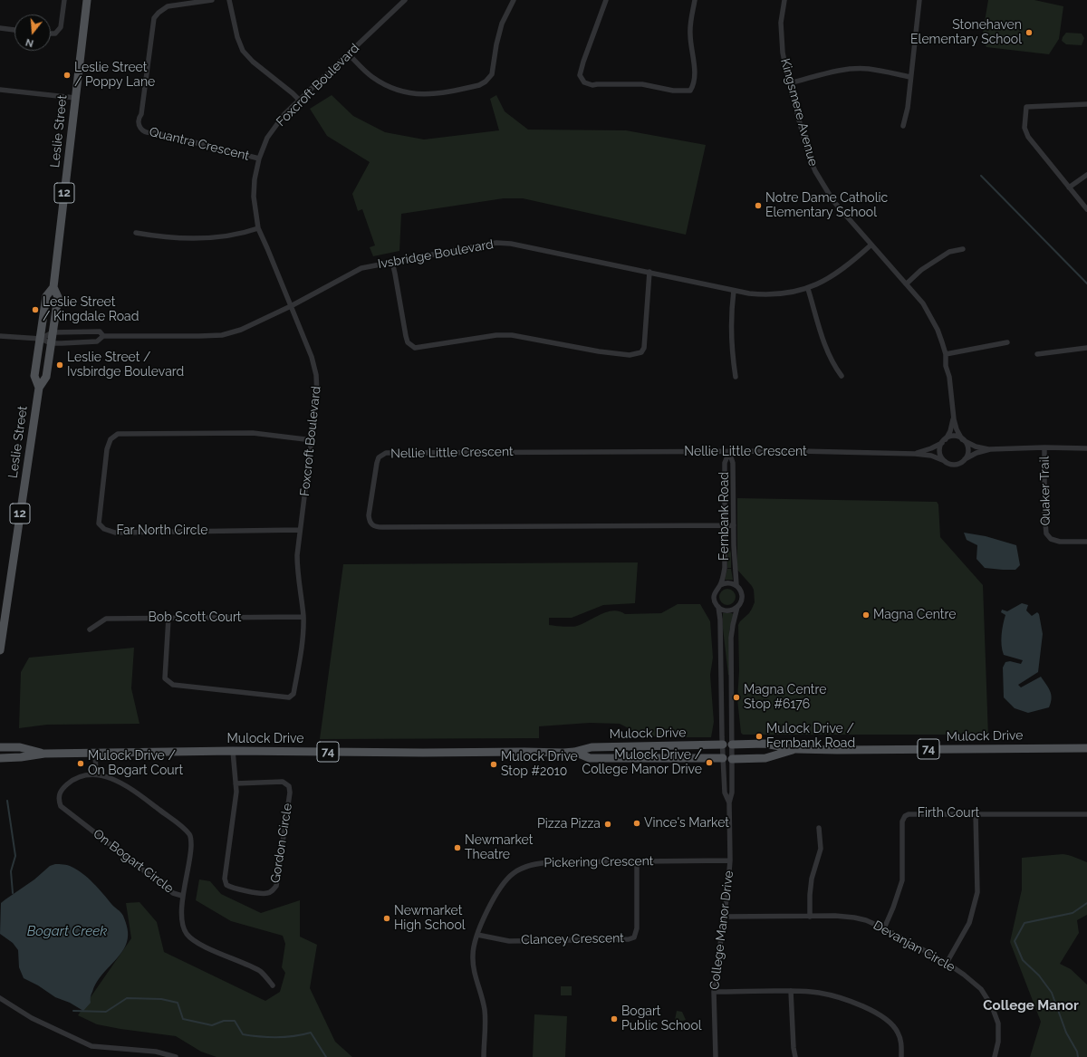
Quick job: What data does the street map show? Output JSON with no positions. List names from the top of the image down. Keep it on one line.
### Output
{"streets":{"main road":["Leslie Street","12","Mulock Drive","74"],"street":["Foxcroft Boulevard","Kingsmere Avenue","Quantra Crescent","Ivsbridge Boulevard","Nellie Little Crescent","Quaker Trail","Fernbank Road","Far North Circle","Bob Scott Court","Firth Court","Gordon Circle","On Bogart Circle","Pickering Crescent","College Manor Drive","Clancey Crescent","Devanjan Circle"]},"crossings":[["Foxcroft Boulevard","Quantra Crescent"],["Foxcroft Boulevard","Ivsbridge Boulevard"],["Foxcroft Boulevard","Far North Circle"],["Foxcroft Boulevard","Bob Scott Court"],["Kingsmere Avenue","Ivsbridge Boulevard"],["Kingsmere Avenue","Nellie Little Crescent"],["Kingsmere Avenue","Quaker Trail"],["Leslie Street","Ivsbridge Boulevard"],["Nellie Little Crescent","Quaker Trail"],["Nellie Little Crescent","Fernbank Road"],["Mulock Drive","Gordon Circle"],["Mulock Drive","College Manor Drive"],["Firth Court","Devanjan Circle"],["Pickering Crescent","College Manor Drive"],["Pickering Crescent","Clancey Crescent"],["College Manor Drive","Devanjan Circle"]],"districts":["College Manor"],"water":["Bogart Creek"],"places":["Stonehaven Elementary School","Leslie Street / Poppy Lane","Notre Dame Catholic Elementary School","Leslie Street / Kingdale Road","Leslie Street / Ivsbirdge Boulevard","Magna Centre","Magna Centre Stop #6176","Mulock Drive / Fernbank Road","Mulock Drive / College Manor Drive","Mulock Drive / On Bogart Court","Mulock Drive Stop #2010","Vince's Market","Pizza Pizza","Newmarket Theatre","Newmarket High School","Bogart Public School"],"north":"bottom"}
